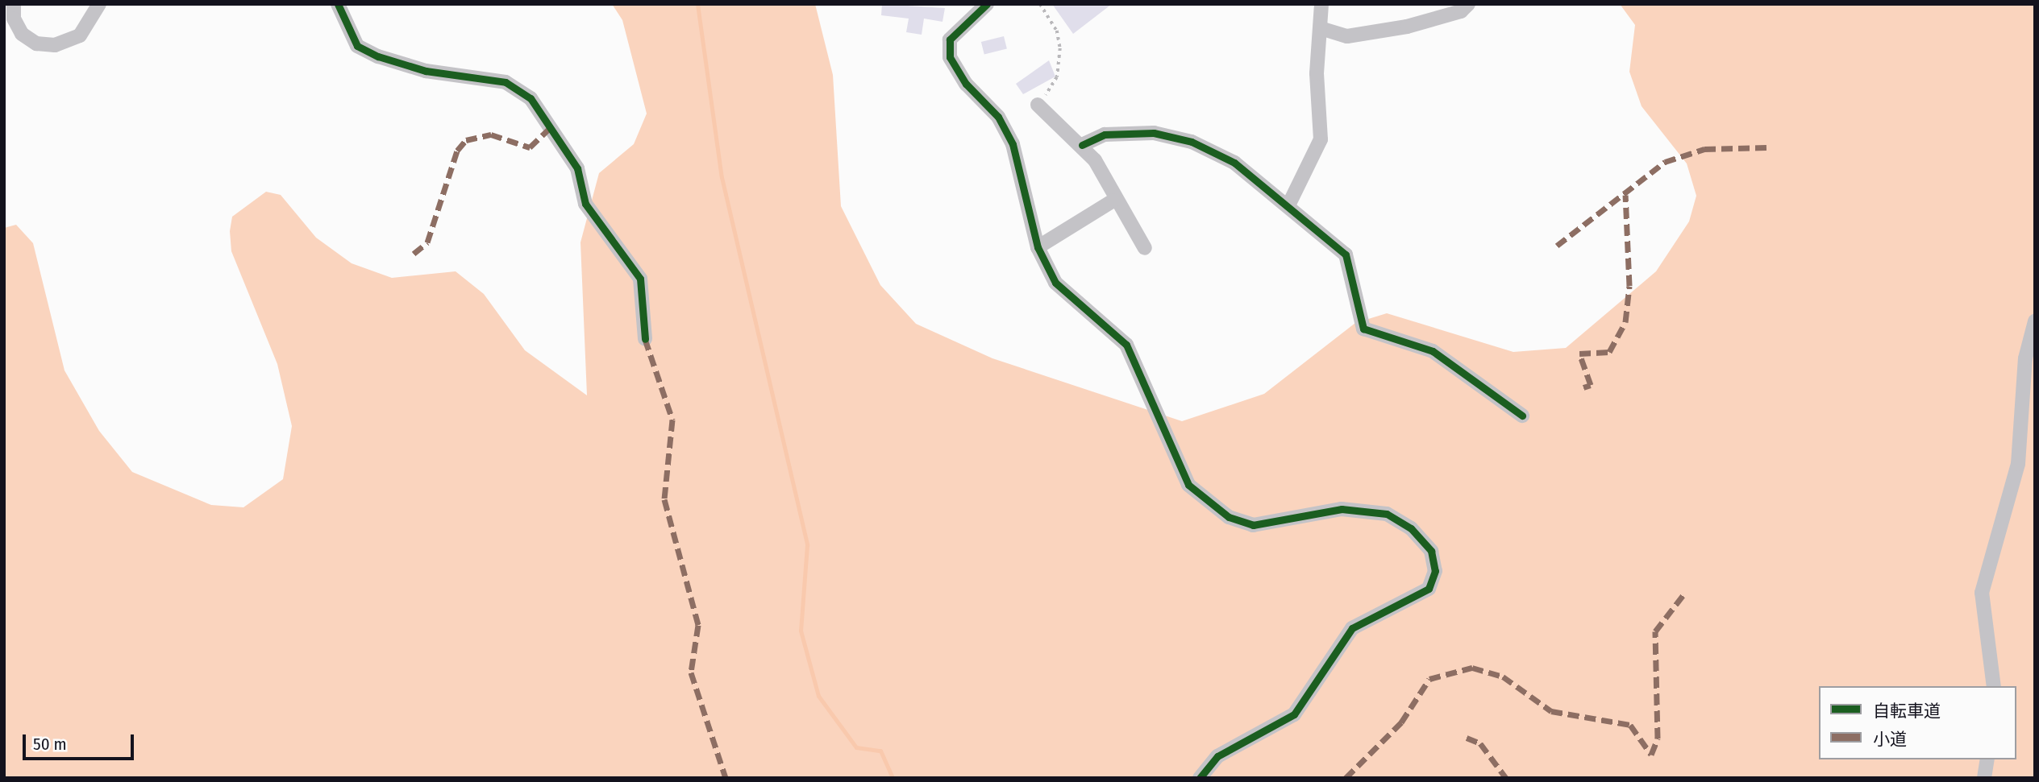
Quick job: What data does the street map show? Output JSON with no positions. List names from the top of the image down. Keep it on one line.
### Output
{"legend":["自転車道","小道"],"scale_bar":"50 m"}
